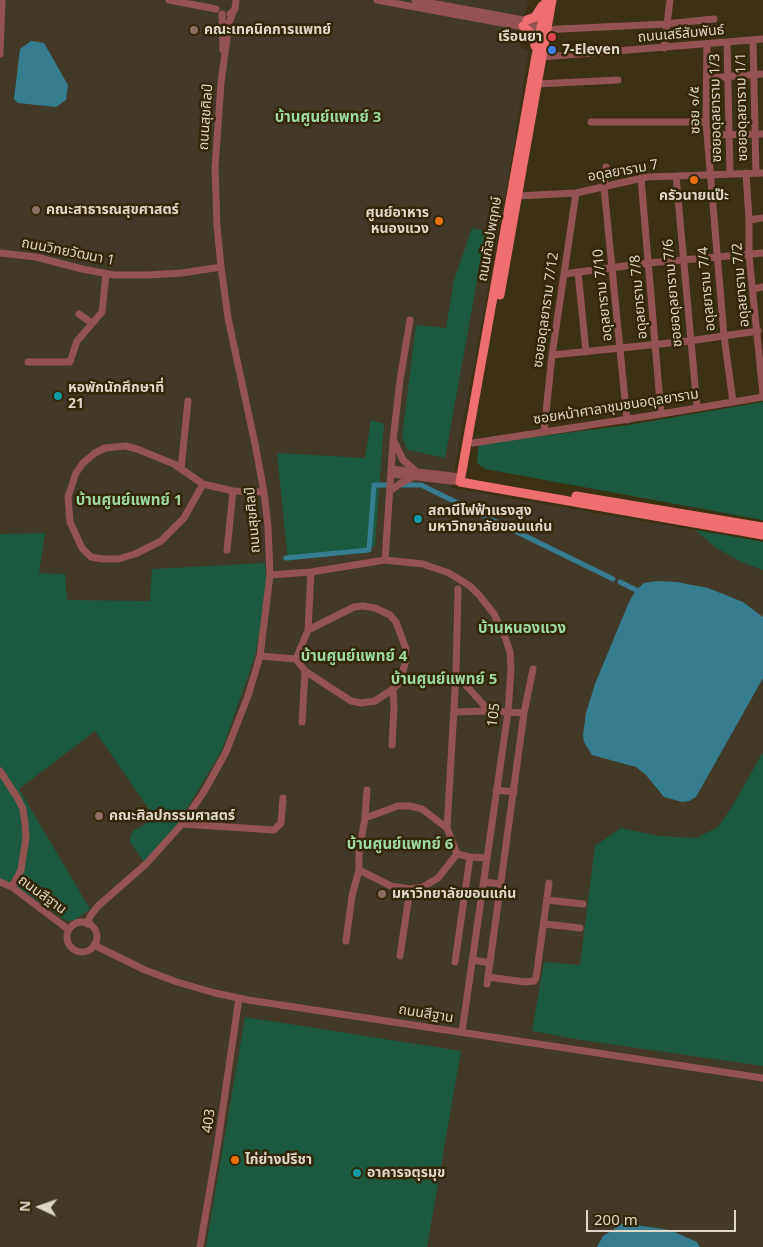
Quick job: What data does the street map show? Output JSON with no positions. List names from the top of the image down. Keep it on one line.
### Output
{"streets":{"main road":["ถนนกัลปพฤกษ์"],"street":["ถนนเสรีสัมพันธ์","ซอยอดุลยาราม 1/1","ซอยอดุลยาราม 1/3","ซอย ๑/๕","ถนนสุขศิลป์","อดุลยาราม 7","ถนนวิทยวัฒนา 1","อดุลยาราม 7/2","อดุลยาราม 7/4","ซอยอดุลยาราม 7/6","อดุลยาราม 7/10","อดุลยาราม 7/8","ซอยอดุลยาราม 7/12","ซอยหน้าศาลาชุมชนอดุลยาราม","105","ถนนสีฐาน","403"]},"crossings":[["ถนนเสรีสัมพันธ์","ซอยอดุลยาราม 1/1"],["ถนนเสรีสัมพันธ์","ซอยอดุลยาราม 1/3"],["ถนนเสรีสัมพันธ์","ซอย ๑/๕"],["ถนนเสรีสัมพันธ์","ถนนกัลปพฤกษ์"],["ซอยอดุลยาราม 1/1","อดุลยาราม 7"],["ซอยอดุลยาราม 1/3","อดุลยาราม 7"],["ซอย ๑/๕","อดุลยาราม 7"],["ซอย ๑/๕","อดุลยาราม 7/4"],["ถนนสุขศิลป์","ถนนวิทยวัฒนา 1"],["ถนนสุขศิลป์","105"],["ถนนสุขศิลป์","ถนนสีฐาน"],["อดุลยาราม 7","ถนนกัลปพฤกษ์"],["อดุลยาราม 7","อดุลยาราม 7/2"],["อดุลยาราม 7","อดุลยาราม 7/4"],["อดุลยาราม 7","ซอยอดุลยาราม 7/6"],["อดุลยาราม 7","อดุลยาราม 7/10"],["อดุลยาราม 7","อดุลยาราม 7/8"],["อดุลยาราม 7","ซอยอดุลยาราม 7/12"],["ถนนกัลปพฤกษ์","ซอยหน้าศาลาชุมชนอดุลยาราม"],["อดุลยาราม 7/2","ซอยหน้าศาลาชุมชนอดุลยาราม"],["อดุลยาราม 7/4","ซอยหน้าศาลาชุมชนอดุลยาราม"],["ซอยอดุลยาราม 7/6","ซอยหน้าศาลาชุมชนอดุลยาราม"],["อดุลยาราม 7/10","ซอยหน้าศาลาชุมชนอดุลยาราม"],["อดุลยาราม 7/8","ซอยหน้าศาลาชุมชนอดุลยาราม"],["ซอยอดุลยาราม 7/12","ซอยหน้าศาลาชุมชนอดุลยาราม"],["105","ถนนสีฐาน"],["ถนนสีฐาน","403"]],"districts":["บ้านศูนย์แพทย์ 3","บ้านศูนย์แพทย์ 1","บ้านหนองแวง","บ้านศูนย์แพทย์ 4","บ้านศูนย์แพทย์ 5","บ้านศูนย์แพทย์ 6"],"places":["คณะเทคนิคการแพทย์","เรือนยา","7-Eleven","ครัวนายแป๊ะ","คณะสาธารณสุขศาสตร์","ศูนย์อาหาร หนองแวง","หอพักนักศึกษาที่ 21","สถานีไฟฟ้าแรงสูง มหาวิทยาลัยขอนแก่น","คณะศิลปกรรมศาสตร์","มหาวิทยาลัยขอนแก่น","ไก่ย่างปรีชา","อาคารจตุรมุข"],"scale_bar":"200 m","north":"left"}
